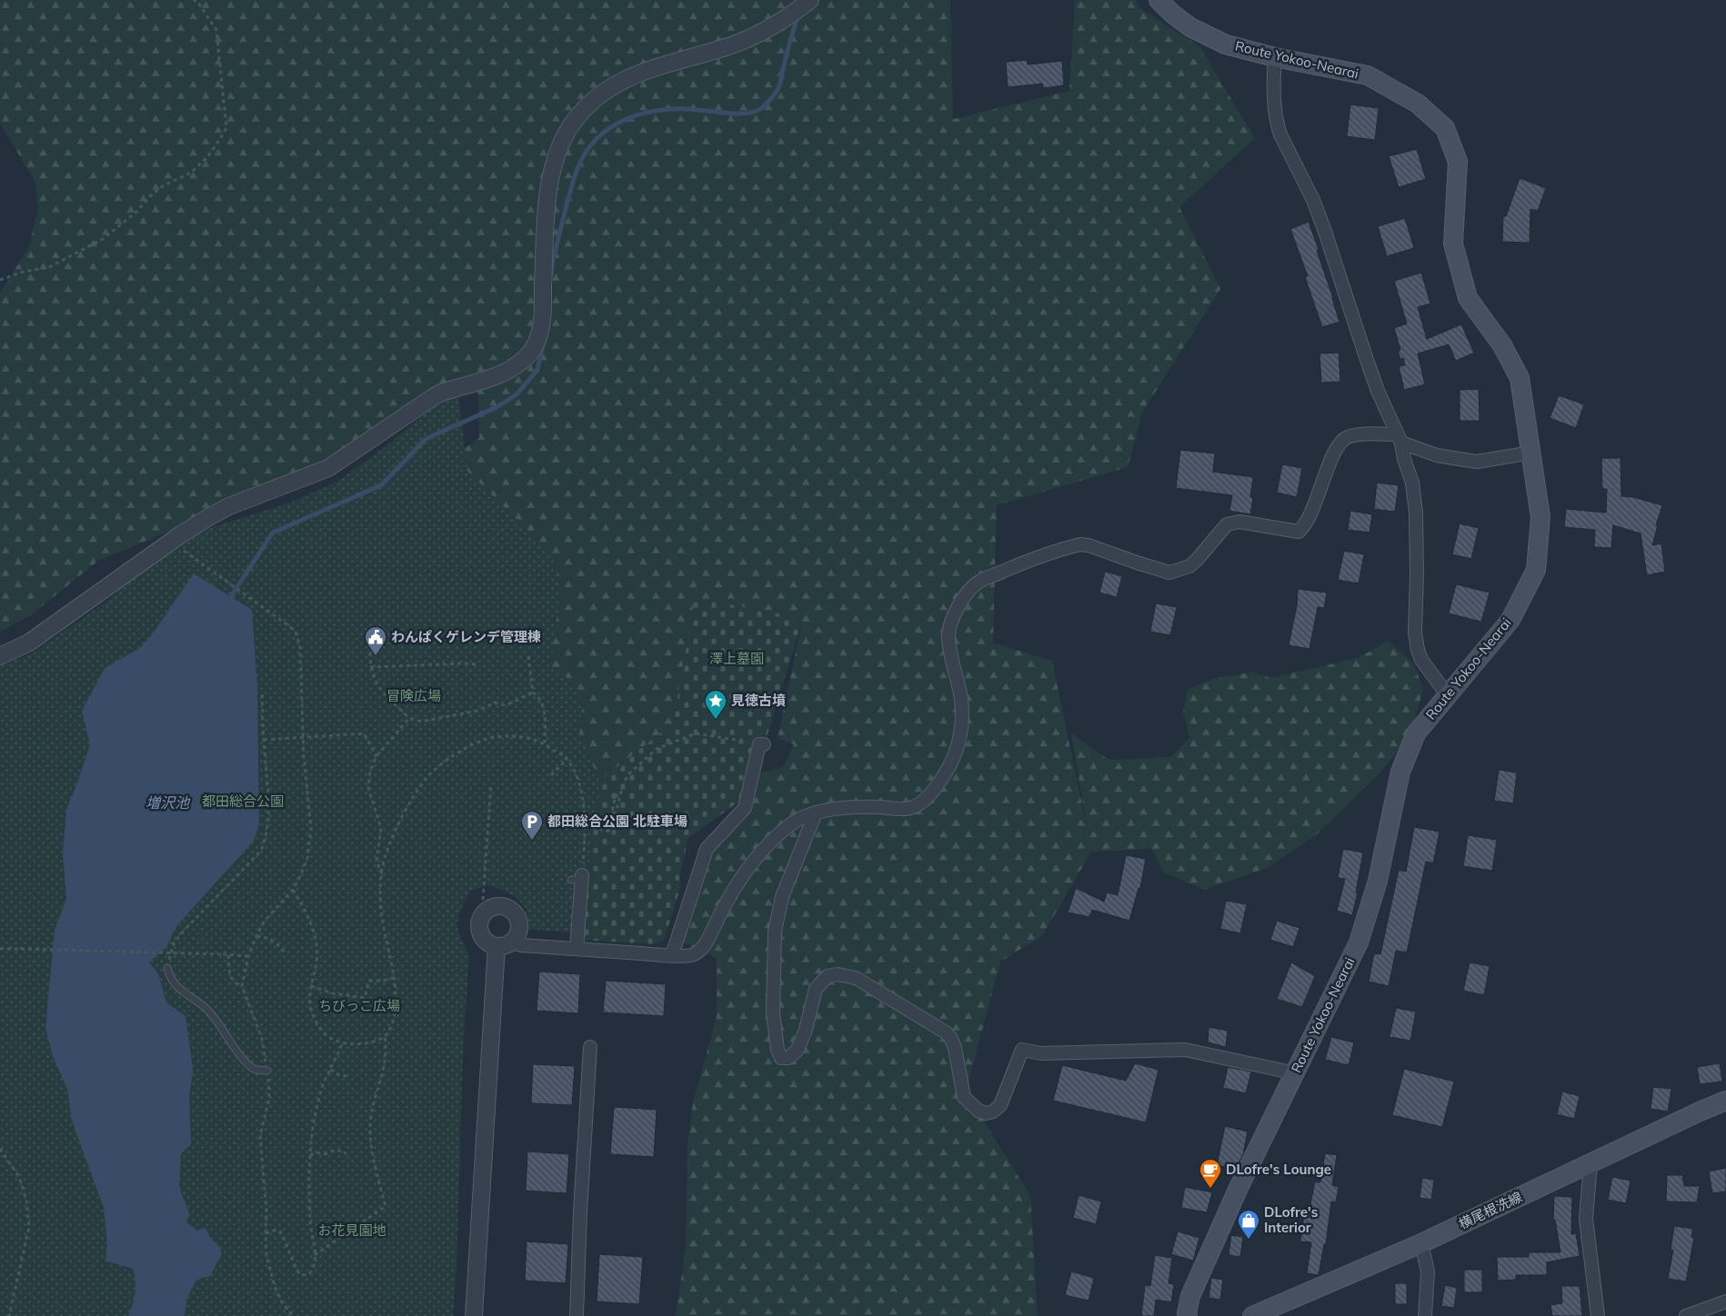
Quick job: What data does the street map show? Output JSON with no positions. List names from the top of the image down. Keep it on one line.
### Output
{"streets":{"main road":["Route Yokoo-Nearai","横尾根洗線"]},"water":["増沢池"],"parks":["澤上墓園","冒険広場","都田総合公園","ちびっこ広場","お花見園地"],"places":{"public building":["わんぱくゲレンデ管理棟"],"place":["見徳古墳"],"parking":["都田総合公園 北駐車場"],"cafe":["DLofre's Lounge"],"shop":["DLofre's Interior"]}}
